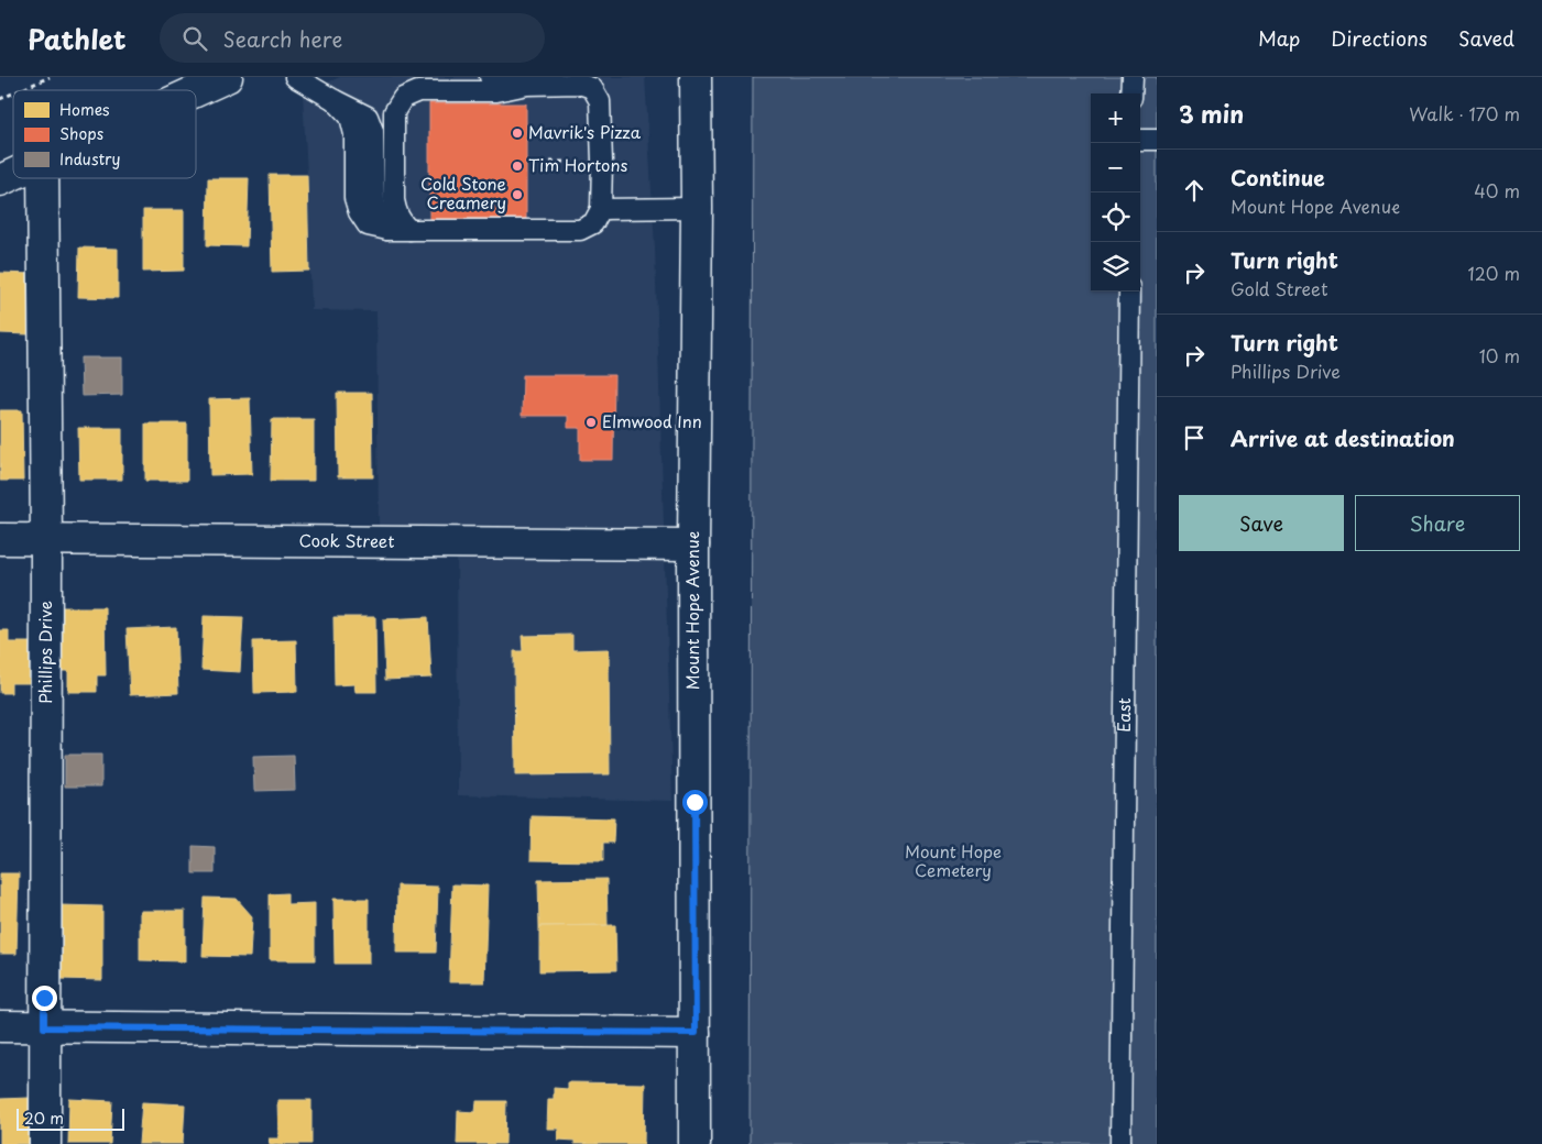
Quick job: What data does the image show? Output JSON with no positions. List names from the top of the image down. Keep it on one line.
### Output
{"streets":{"street":["Cook Street","Mount Hope Avenue","Phillips Drive"],"lane":["East"]},"crossings":[["Cook Street","Mount Hope Avenue"],["Cook Street","Phillips Drive"]],"parks":["Mount Hope Cemetery"],"places":["Mavrik's Pizza","Tim Hortons","Cold Stone Creamery","Elmwood Inn"],"legend":["Homes","Shops","Industry"],"scale_bar":"20 m","page":{"header":"Pathlet","search":"Search here","nav":["Map","Directions","Saved"],"heading":["3 min","Walk · 170 m"],"map_buttons":["+","−"],"list":[["Continue","Mount Hope Avenue","40 m"],["Turn right","Gold Street","120 m"],["Turn right","Phillips Drive","10 m"],"Arrive at destination"],"buttons":["Save","Share"],"scale":"20 m"}}
